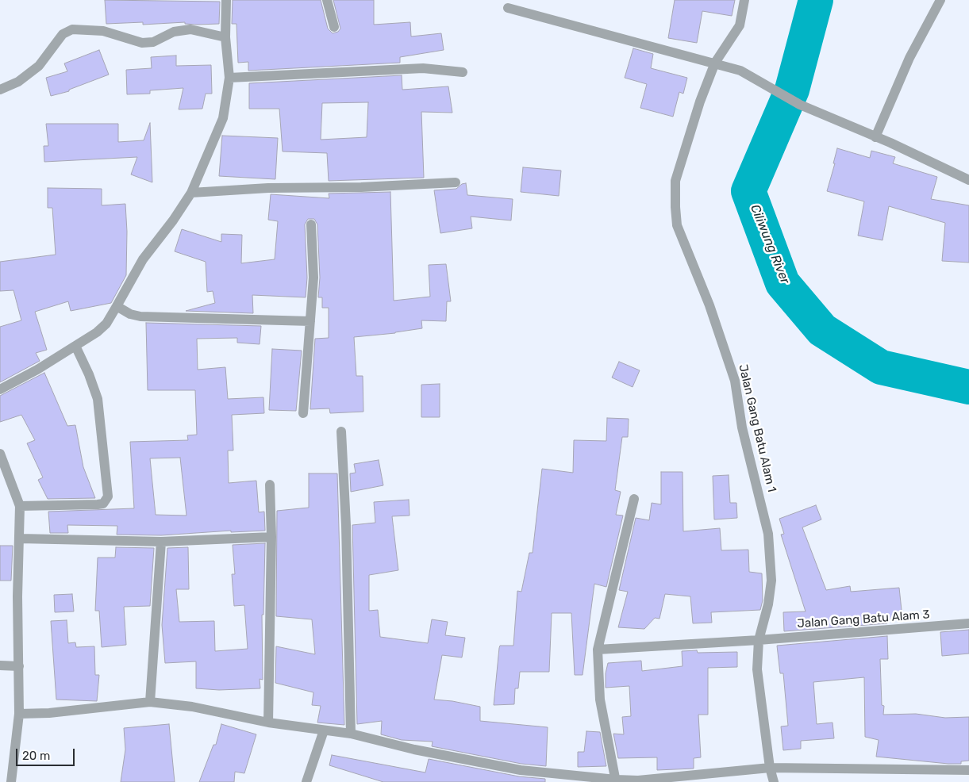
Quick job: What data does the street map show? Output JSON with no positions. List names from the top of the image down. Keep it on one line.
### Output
{"streets":{"street":["Jalan Gang Batu Alam 1","Jalan Gang Batu Alam 3"]},"crossings":[["Jalan Gang Batu Alam 1","Jalan Gang Batu Alam 3"]],"water":["Ciliwung River"],"scale_bar":"20 m"}
